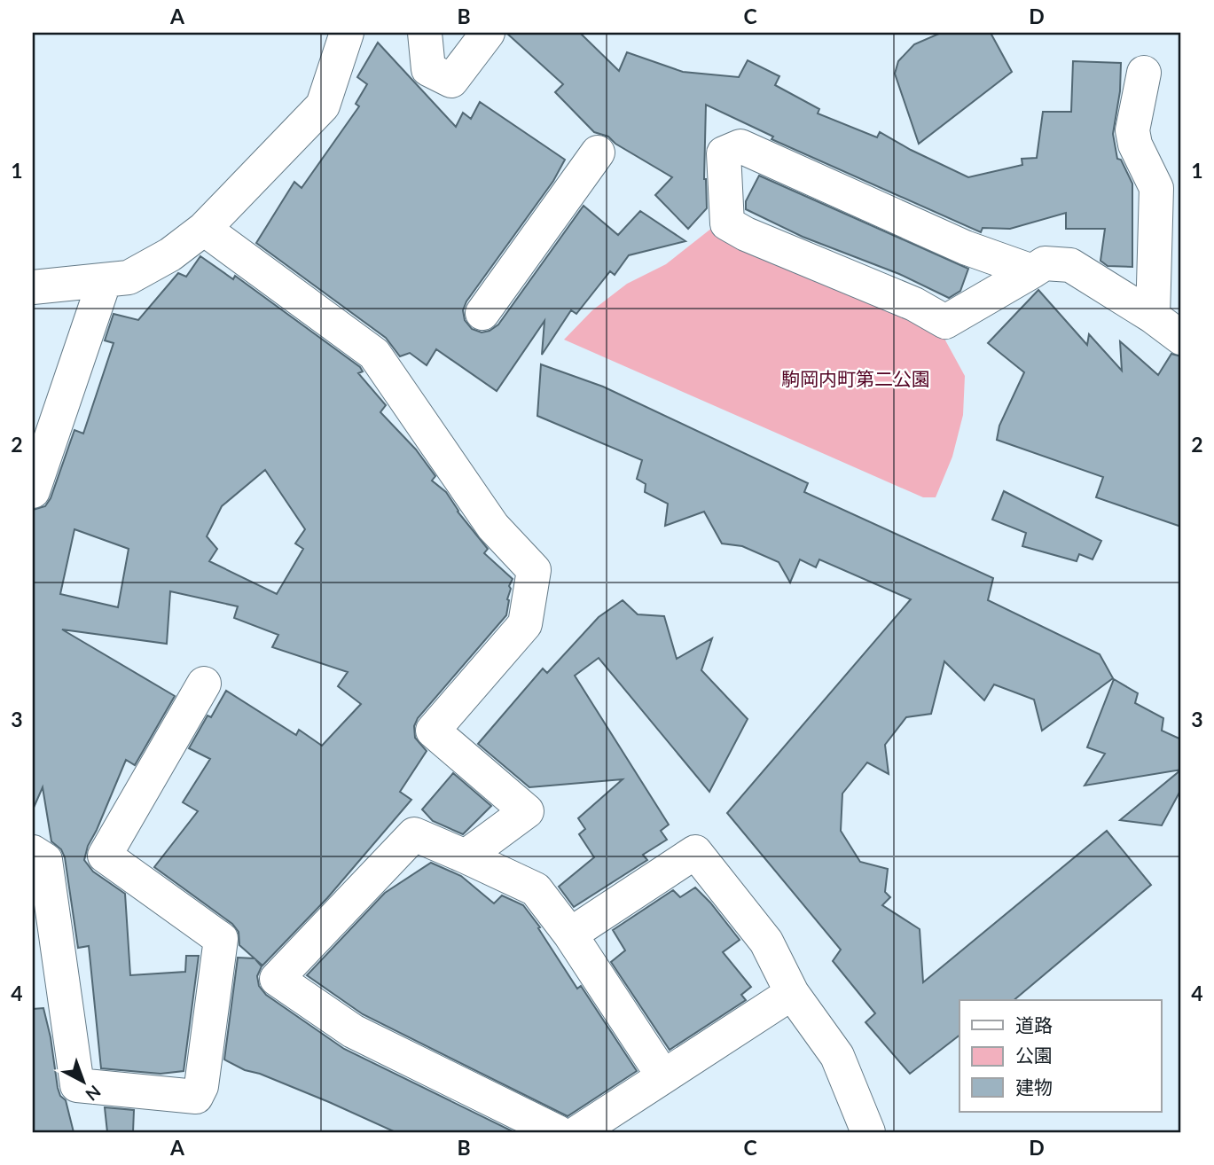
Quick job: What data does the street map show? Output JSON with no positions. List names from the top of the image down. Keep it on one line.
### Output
{"parks":["駒岡内町第二公園"],"legend":["道路","公園","建物"],"north":"bottom right","grid":{"columns":["A","B","C","D"],"rows":["1","2","3","4"]}}
